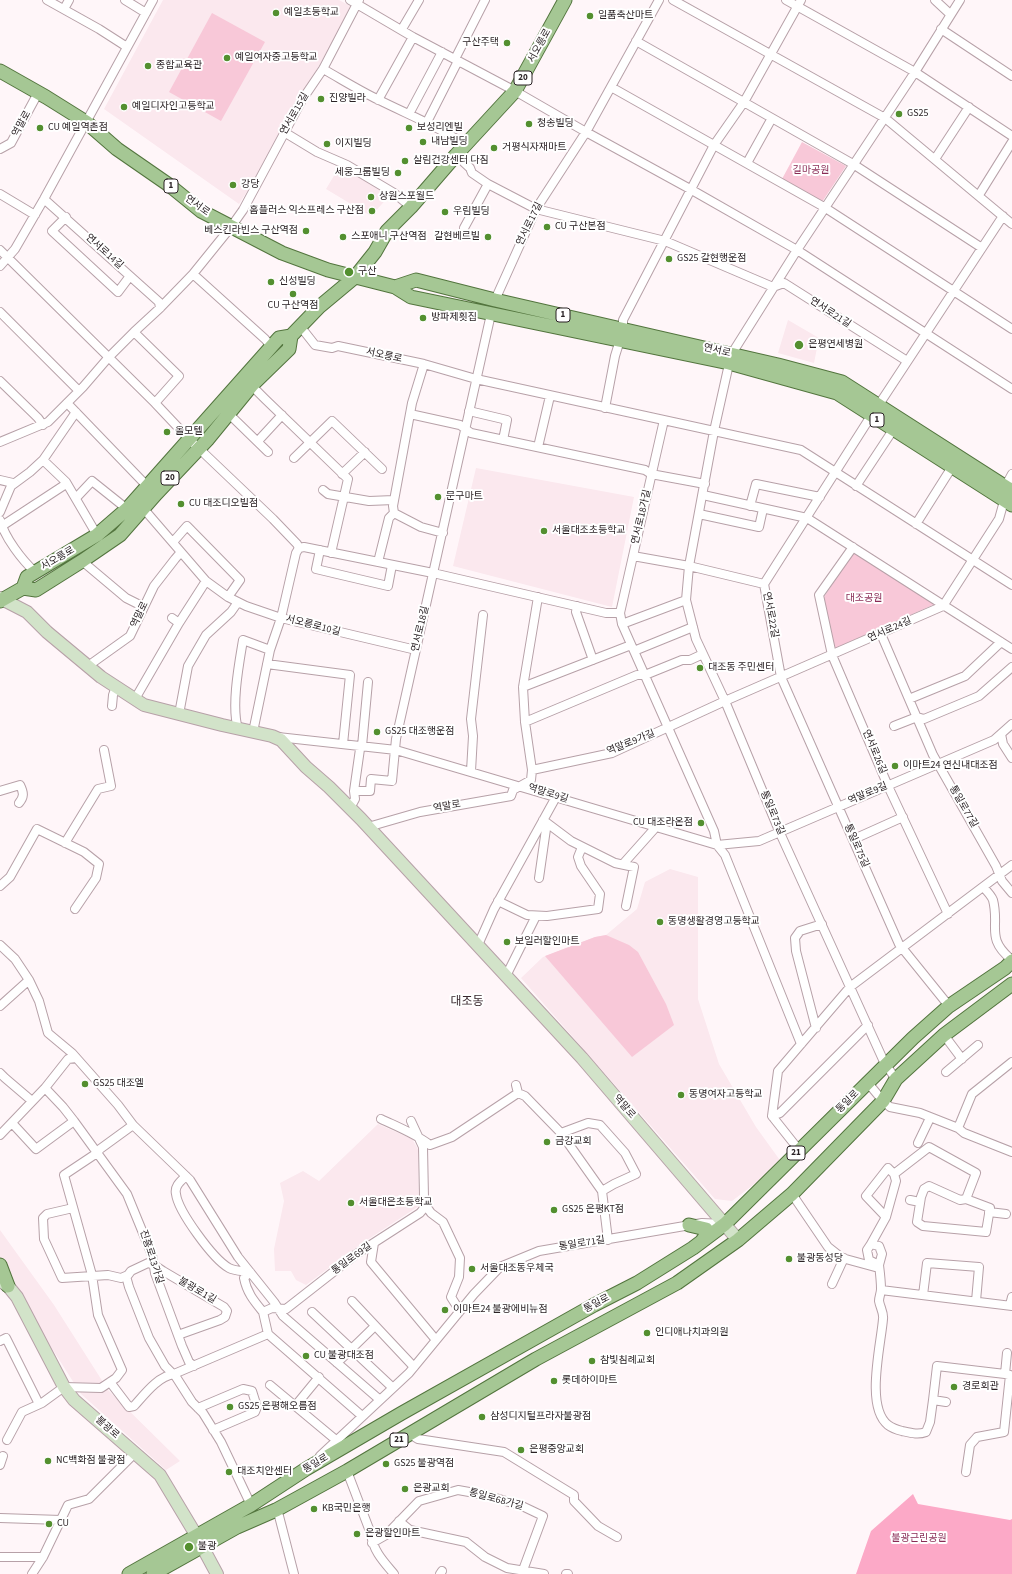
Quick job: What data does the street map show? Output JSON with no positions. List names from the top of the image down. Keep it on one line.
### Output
{"streets":{"main road":["서오릉로","20","1","연서로","통일로","21"],"street":["연서로15길","역말로","연서로17길","연서로14길","연서로21길","연서로18가길","연서로22길","서오릉로10길","연서로18길","연서로24길","역말로9가길","연서로26길","역말로9길","통일로77길","통일로73길","통일로75길","통일로71길","진흥로13가길","통일로69길","불광로1길","불광로","통일로68가길"]},"crossings":[["서오릉로","역말로"],["서오릉로","연서로"],["서오릉로","연서로21길"],["서오릉로","연서로18길"],["연서로15길","연서로"],["연서로15길","연서로14길"],["역말로","연서로"],["역말로","역말로9길"],["역말로","통일로"],["역말로","통일로71길"],["연서로","연서로17길"],["연서로","연서로22길"],["연서로","연서로18길"],["연서로","통일로73길"],["연서로17길","연서로21길"],["연서로21길","연서로22길"],["연서로22길","연서로24길"],["연서로22길","통일로75길"],["서오릉로10길","연서로18길"],["연서로18길","역말로9길"],["연서로24길","역말로9가길"],["연서로24길","연서로26길"],["연서로24길","통일로77길"],["연서로24길","통일로73길"],["연서로24길","통일로75길"],["역말로9가길","통일로73길"],["연서로26길","역말로9길"],["역말로9길","통일로77길"],["역말로9길","통일로73길"],["역말로9길","통일로75길"],["통일로73길","통일로"],["통일로75길","통일로"],["통일로","통일로71길"],["통일로","불광로"],["진흥로13가길","불광로1길"]],"districts":["대조동"],"parks":["길마공원","대조공원","불광근린공원"],"places":["예일초등학교","일품축산마트","구산주택","예일여자중고등학교","종합교육관","진양빌라","예일디자인고등학교","GS25","청송빌딩","CU 예일역촌점","보성리엔빌","내남빌딩","이지빌딩","거평식자재마트","살림건강센터 다짐","세웅그룹빌딩","강당","상원스포월드","홈플러스 익스프레스 구산점","우림빌딩","CU 구산본점","베스킨라빈스 구산역점","스포애니 구산역점","갈현베르빌","GS25 갈현행운점","구산","신성빌딩","CU 구산역점","방파제횟집","은평연세병원","올모텔","문구마트","CU 대조디오빌점","서울대조초등학교","대조동 주민센터","GS25 대조행운점","이마트24 연신내대조점","CU 대조라온점","동명생활경영고등학교","보일러할인마트","GS25 대조엘","동명여자고등학교","금강교회","서울대은초등학교","GS25 은평KT점","불광동성당","서울대조동우체국","이마트24 불광에비뉴점","인디애나치과의원","CU 불광대조점","참빛침례교회","롯데하이마트","경로회관","GS25 은평해오름점","삼성디지털프라자불광점","은평중앙교회","NC백화점 불광점","GS25 불광역점","대조치안센터","은광교회","KB국민은행","CU","은광할인마트","불광"]}
